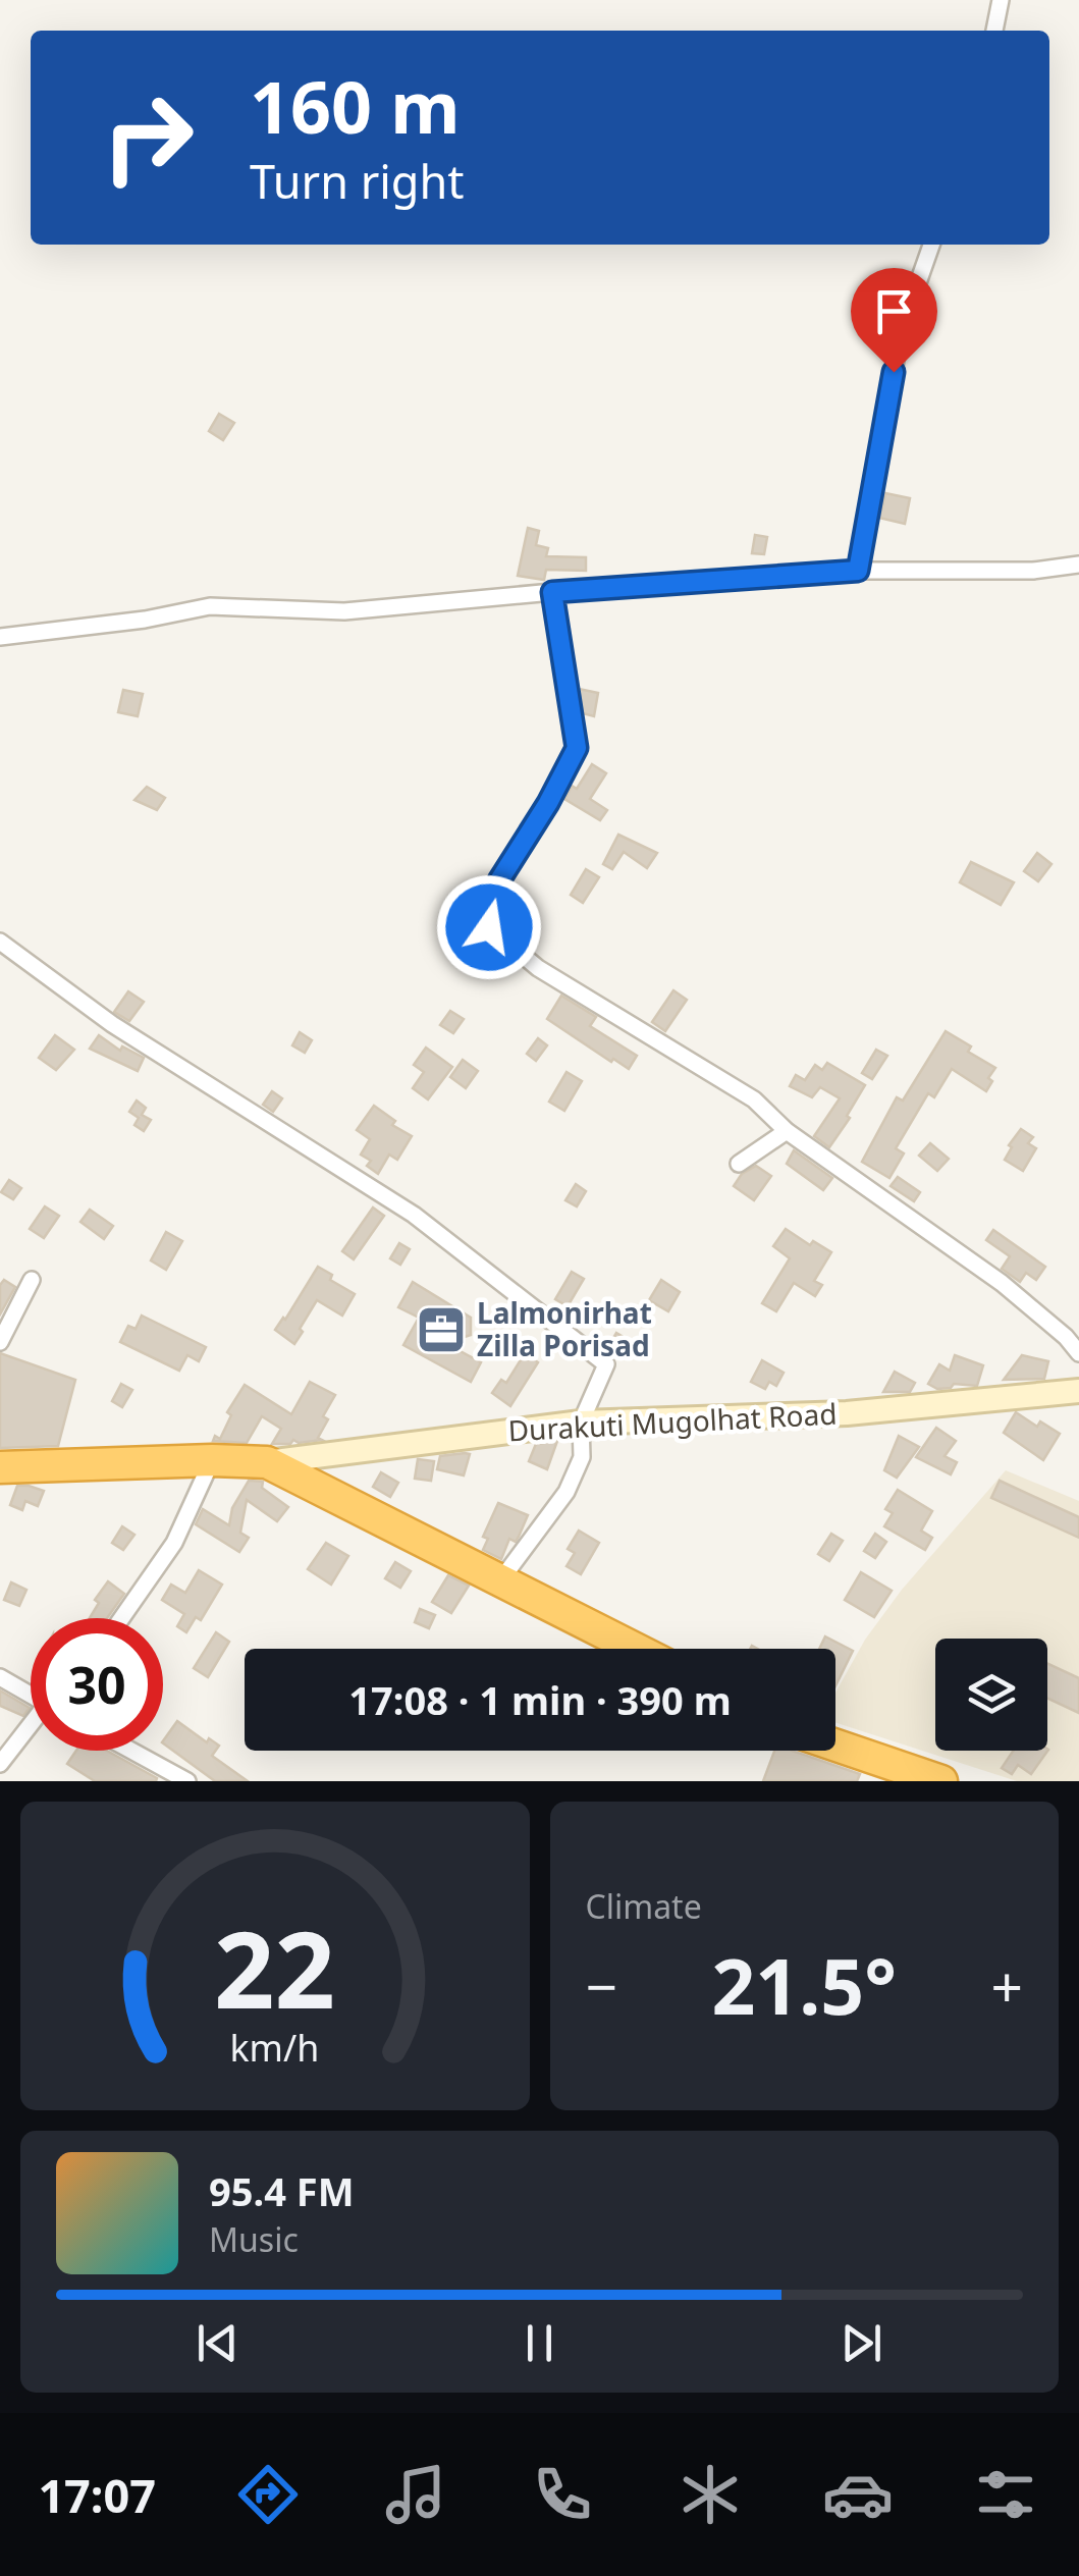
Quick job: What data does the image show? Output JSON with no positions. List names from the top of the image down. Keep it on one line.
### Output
{"streets":{"main road":["Durakuti Mugolhat Road"]},"places":{"office":["Lalmonirhat Zilla Porisad"]},"page":{"turn":["160 m","Turn right"],"limit":"30","trip":"17:08 · 1 min · 390 m","tile":"Climate","heat":["−","21.5°","+"],"song":["95.4 FM","Music"],"tabs":"17:07","gauge":["22","km/h"]}}
